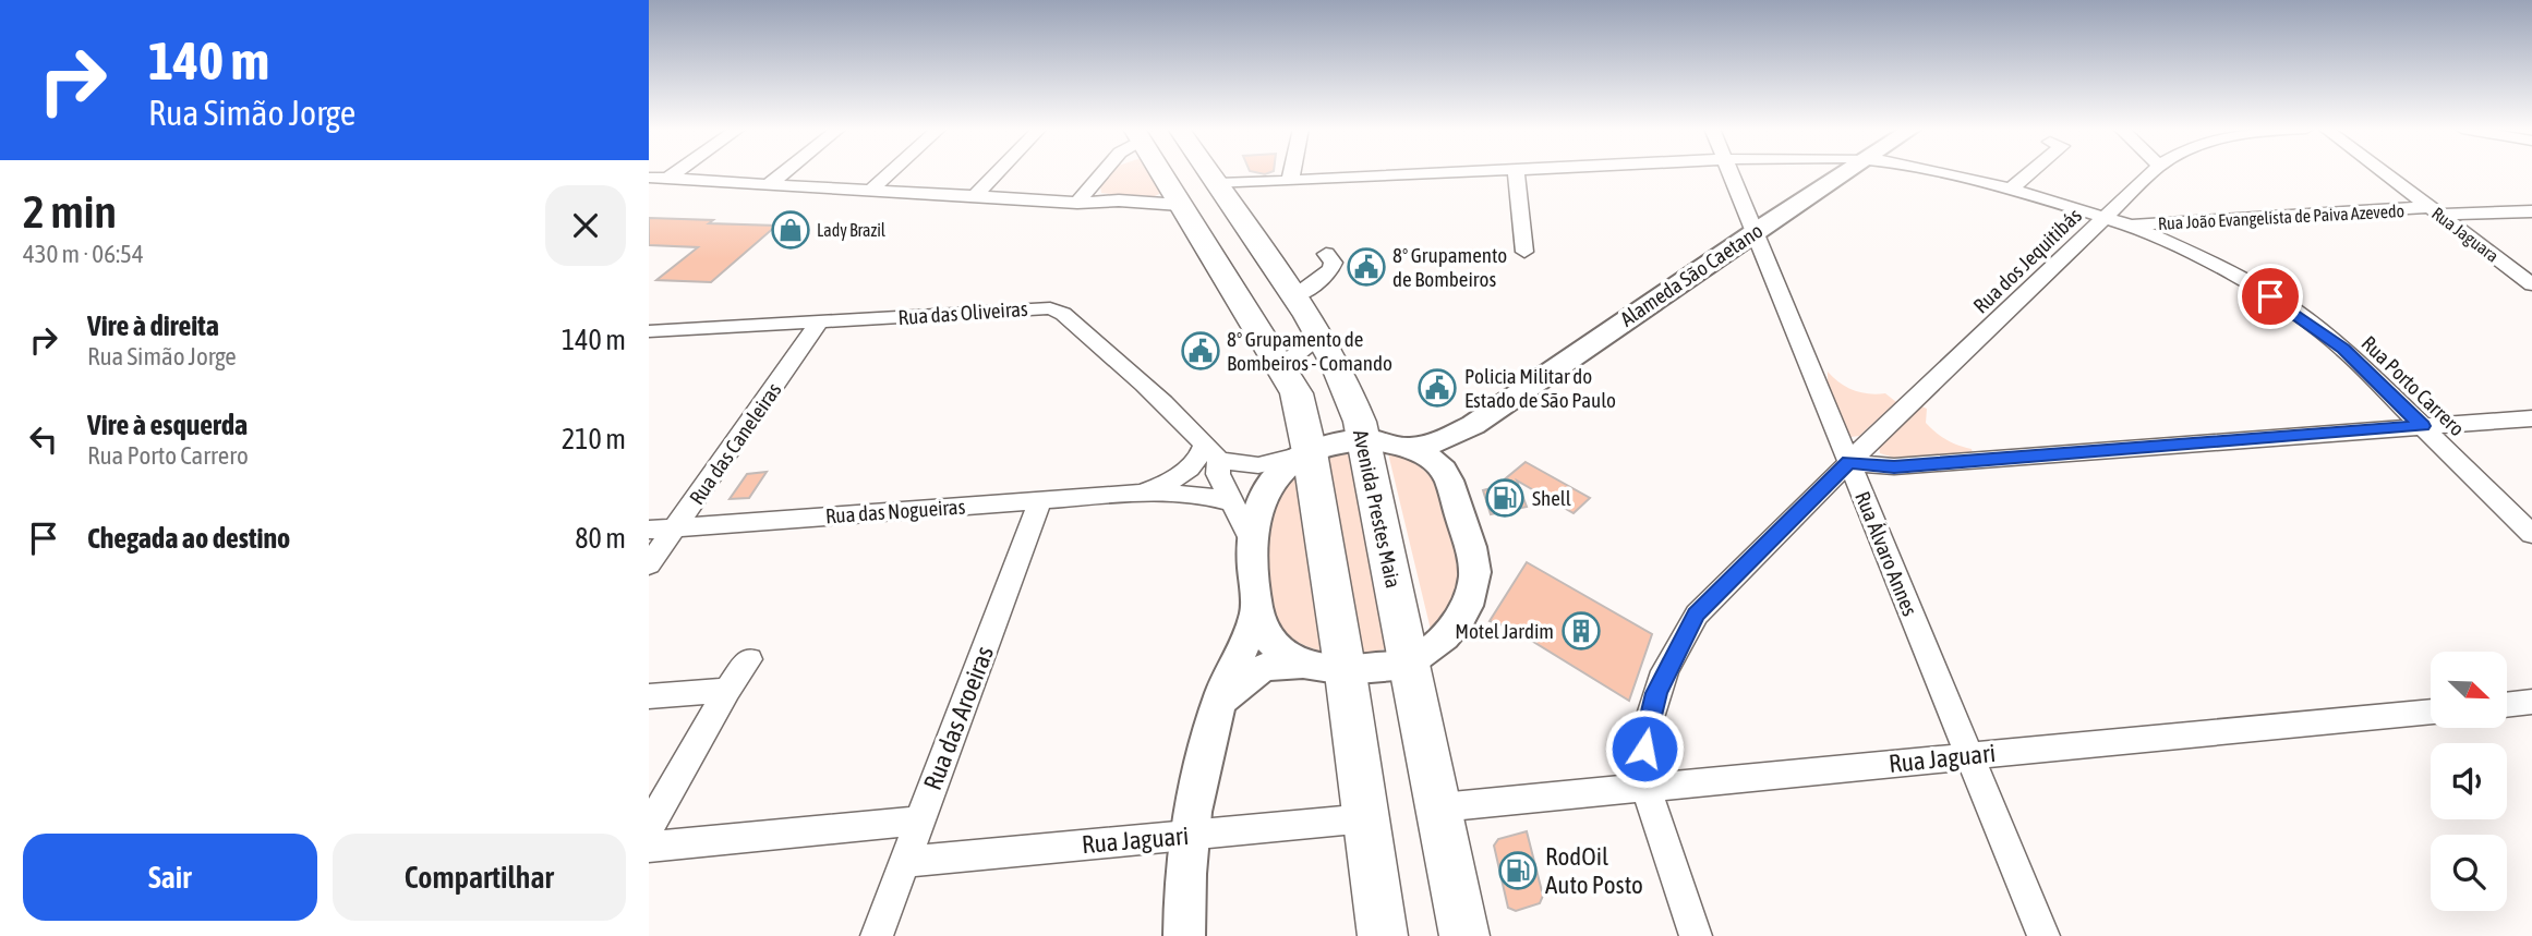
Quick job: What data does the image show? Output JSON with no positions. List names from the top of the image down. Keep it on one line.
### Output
{"streets":{"highway":["Avenida Prestes Maia"],"main road":["Alameda São Caetano"],"street":["Rua João Evangelista de Paiva Azevedo","Rua Jaguara","Rua dos Jequitibás","Rua das Oliveiras","Rua Porto Carrero","Rua das Caneleiras","Rua das Nogueiras","Rua Álvaro Annes","Rua das Aroeiras","Rua Jaguari"]},"crossings":[["Rua João Evangelista de Paiva Azevedo","Rua Jaguara"],["Rua João Evangelista de Paiva Azevedo","Rua Porto Carrero"],["Rua dos Jequitibás","Rua Porto Carrero"],["Rua dos Jequitibás","Rua Álvaro Annes"],["Rua dos Jequitibás","Rua Jaguari"],["Alameda São Caetano","Rua Álvaro Annes"],["Rua das Oliveiras","Rua das Caneleiras"],["Rua das Oliveiras","Rua das Nogueiras"],["Rua Porto Carrero","Avenida Prestes Maia"],["Rua das Caneleiras","Rua das Nogueiras"],["Avenida Prestes Maia","Rua Jaguari"],["Rua das Nogueiras","Rua das Aroeiras"],["Rua Álvaro Annes","Rua Jaguari"],["Rua das Aroeiras","Rua Jaguari"]],"places":{"shop":["Lady Brazil"],"public building":["8° Grupamento de Bombeiros","8° Grupamento de Bombeiros - Comando","Policia Militar do Estado de São Paulo"],"fuel station":["Shell","RodOil Auto Posto"],"building":["Motel Jardim"]},"north":"bottom right","page":{"turn":["140 m","Rua Simão Jorge"],"heading":["2 min","430 m · 06:54"],"list":[{"name":"Vire à direita","note":"Rua Simão Jorge","value":"140 m"},{"name":"Vire à esquerda","note":"Rua Porto Carrero","value":"210 m"},{"name":"Chegada ao destino","value":"80 m"}],"buttons":["Sair","Compartilhar"]}}
